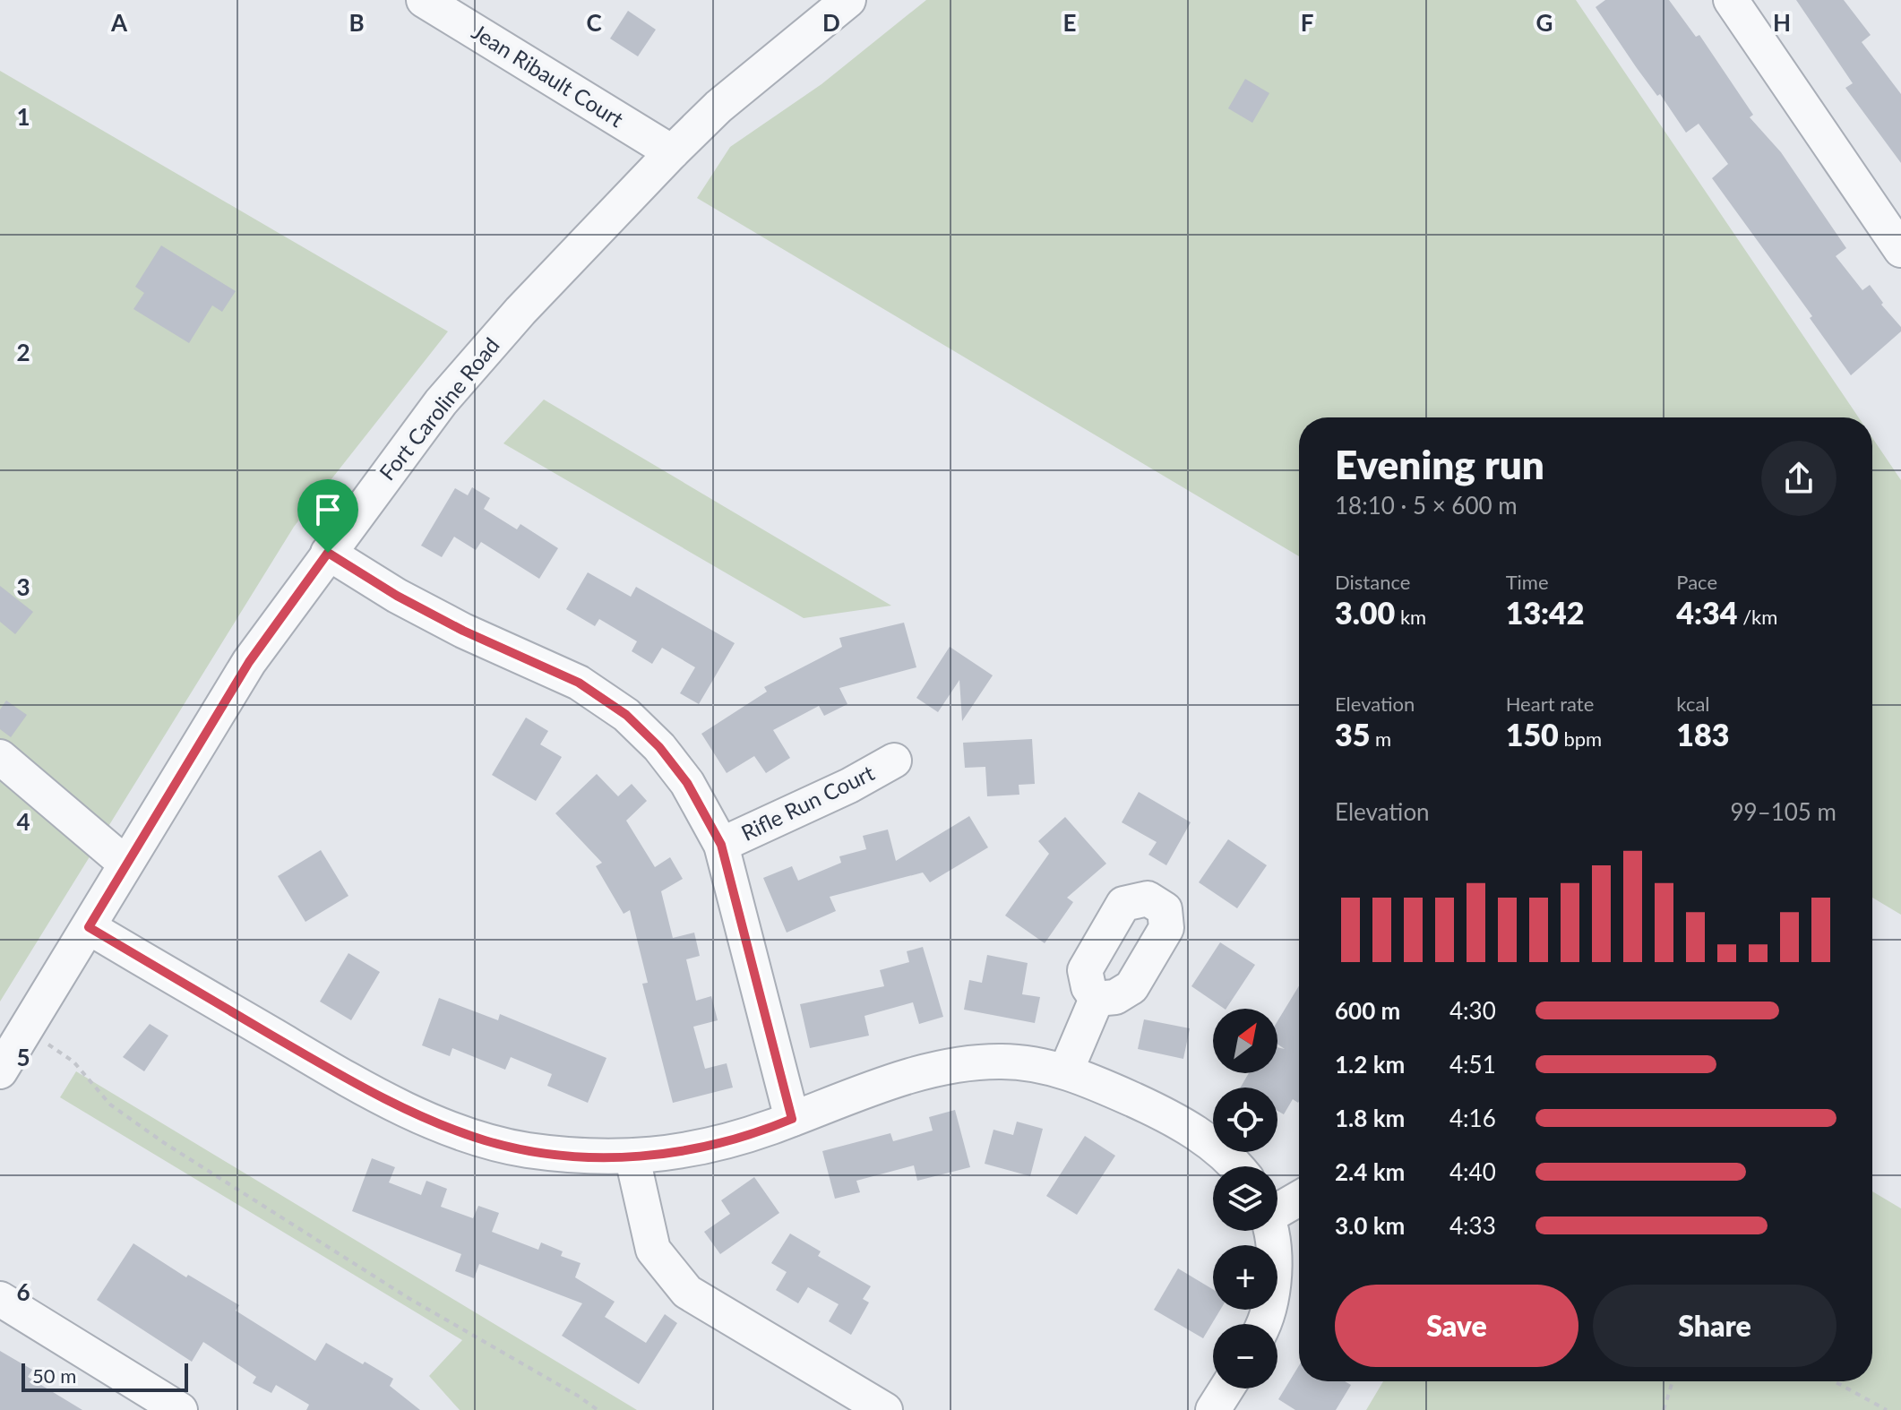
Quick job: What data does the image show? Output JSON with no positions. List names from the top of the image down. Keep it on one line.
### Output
{"streets":{"street":["Jean Ribault Court","Fort Caroline Road","Rifle Run Court"]},"crossings":[["Jean Ribault Court","Fort Caroline Road"]],"scale_bar":"50 m","north":"top right","page":{"heading":["Evening run","18:10 · 5 × 600 m"],"stats":[["Distance","3.00 km"],["Time","13:42"],["Pace","4:34 /km"],["Elevation","35 m"],["Heart rate","150 bpm"],["kcal","183"]],"chart":["Elevation","99–105 m"],"list":[{"name":"600 m","note":"4:30"},{"name":"1.2 km","note":"4:51"},{"name":"1.8 km","note":"4:16"},{"name":"2.4 km","note":"4:40"},{"name":"3.0 km","note":"4:33"}],"map_buttons":["+","−"],"buttons":["Save","Share"],"scale":"50 m"},"grid":{"columns":["A","B","C","D","E","F","G","H"],"rows":["1","2","3","4","5","6"]}}
